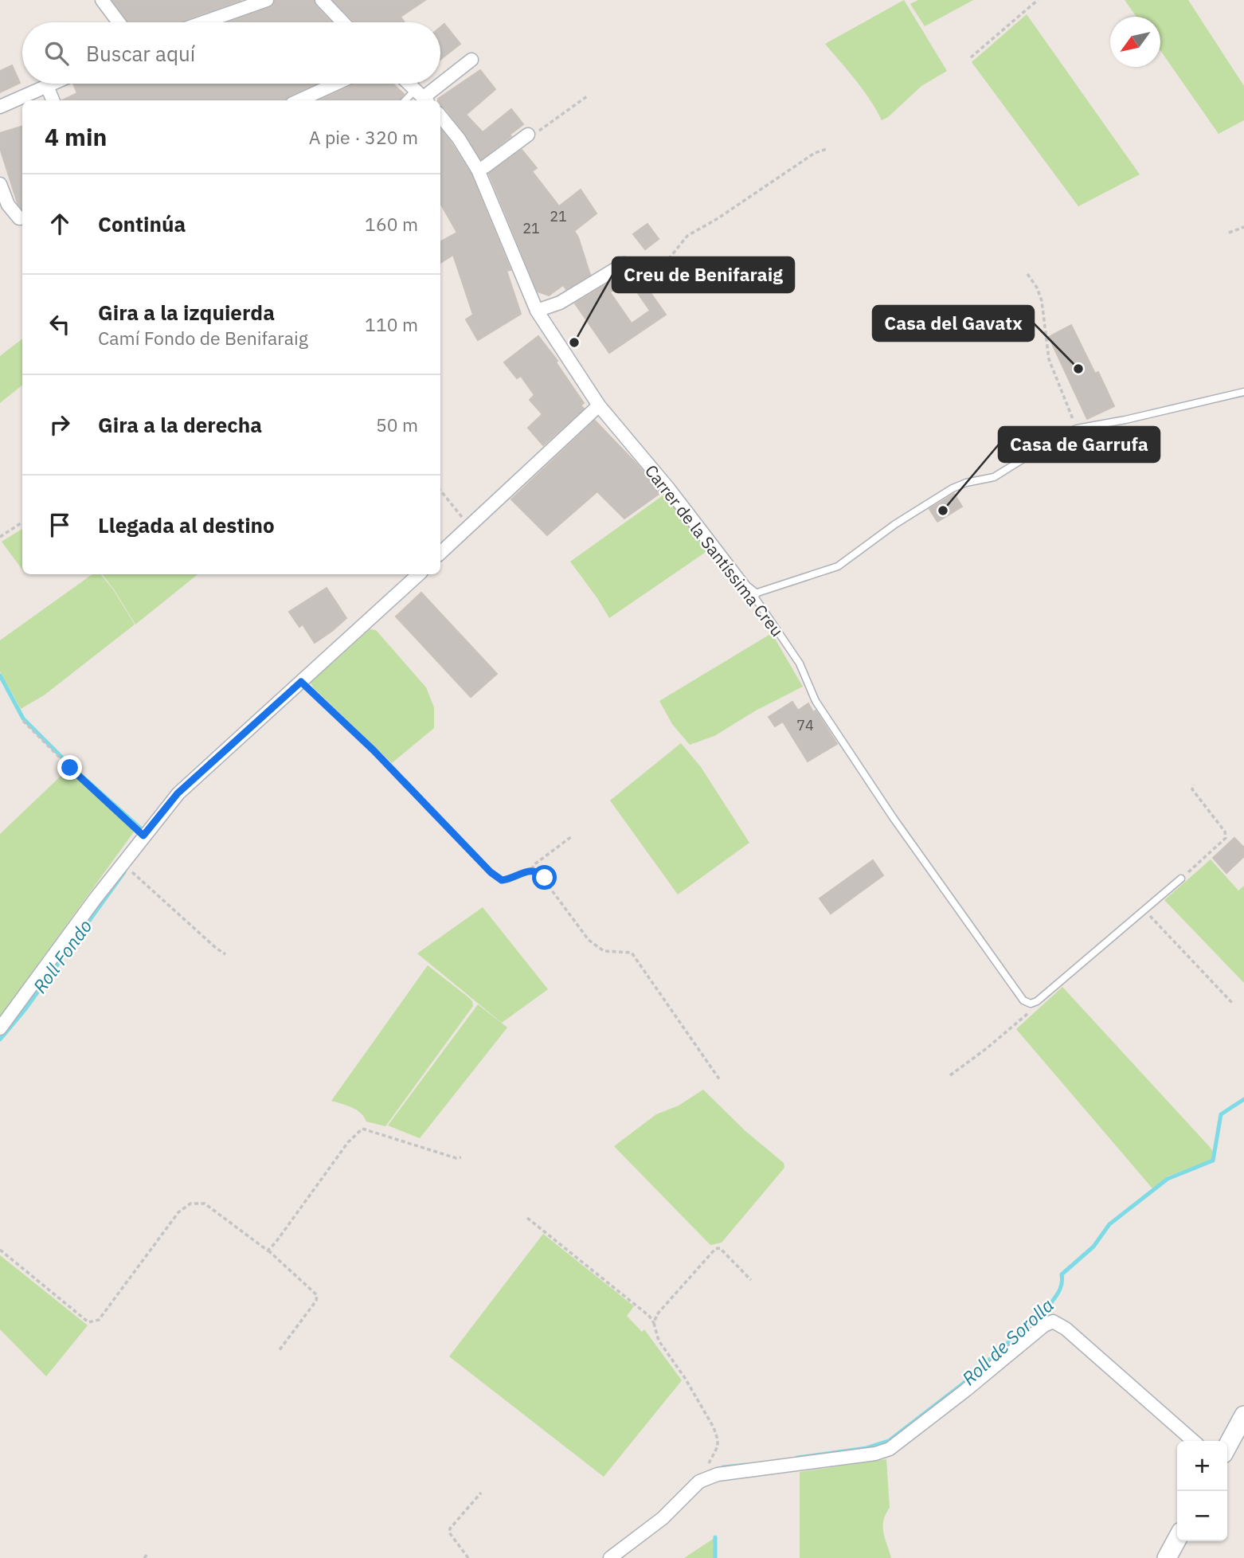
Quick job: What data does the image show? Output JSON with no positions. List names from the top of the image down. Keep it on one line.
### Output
{"streets":{"street":["Carrer de la Santíssima Creu"]},"water":["Roll Fondo","Roll de Sorolla"],"places":["Creu de Benifaraig","Casa del Gavatx","Casa de Garrufa"],"house_numbers":["21","21","74"],"north":"bottom left","page":{"search":"Buscar aquí","heading":["4 min","A pie · 320 m"],"list":[["Continúa","160 m"],["Gira a la izquierda","Camí Fondo de Benifaraig","110 m"],["Gira a la derecha","50 m"],"Llegada al destino"],"map_buttons":["+","−"]}}
